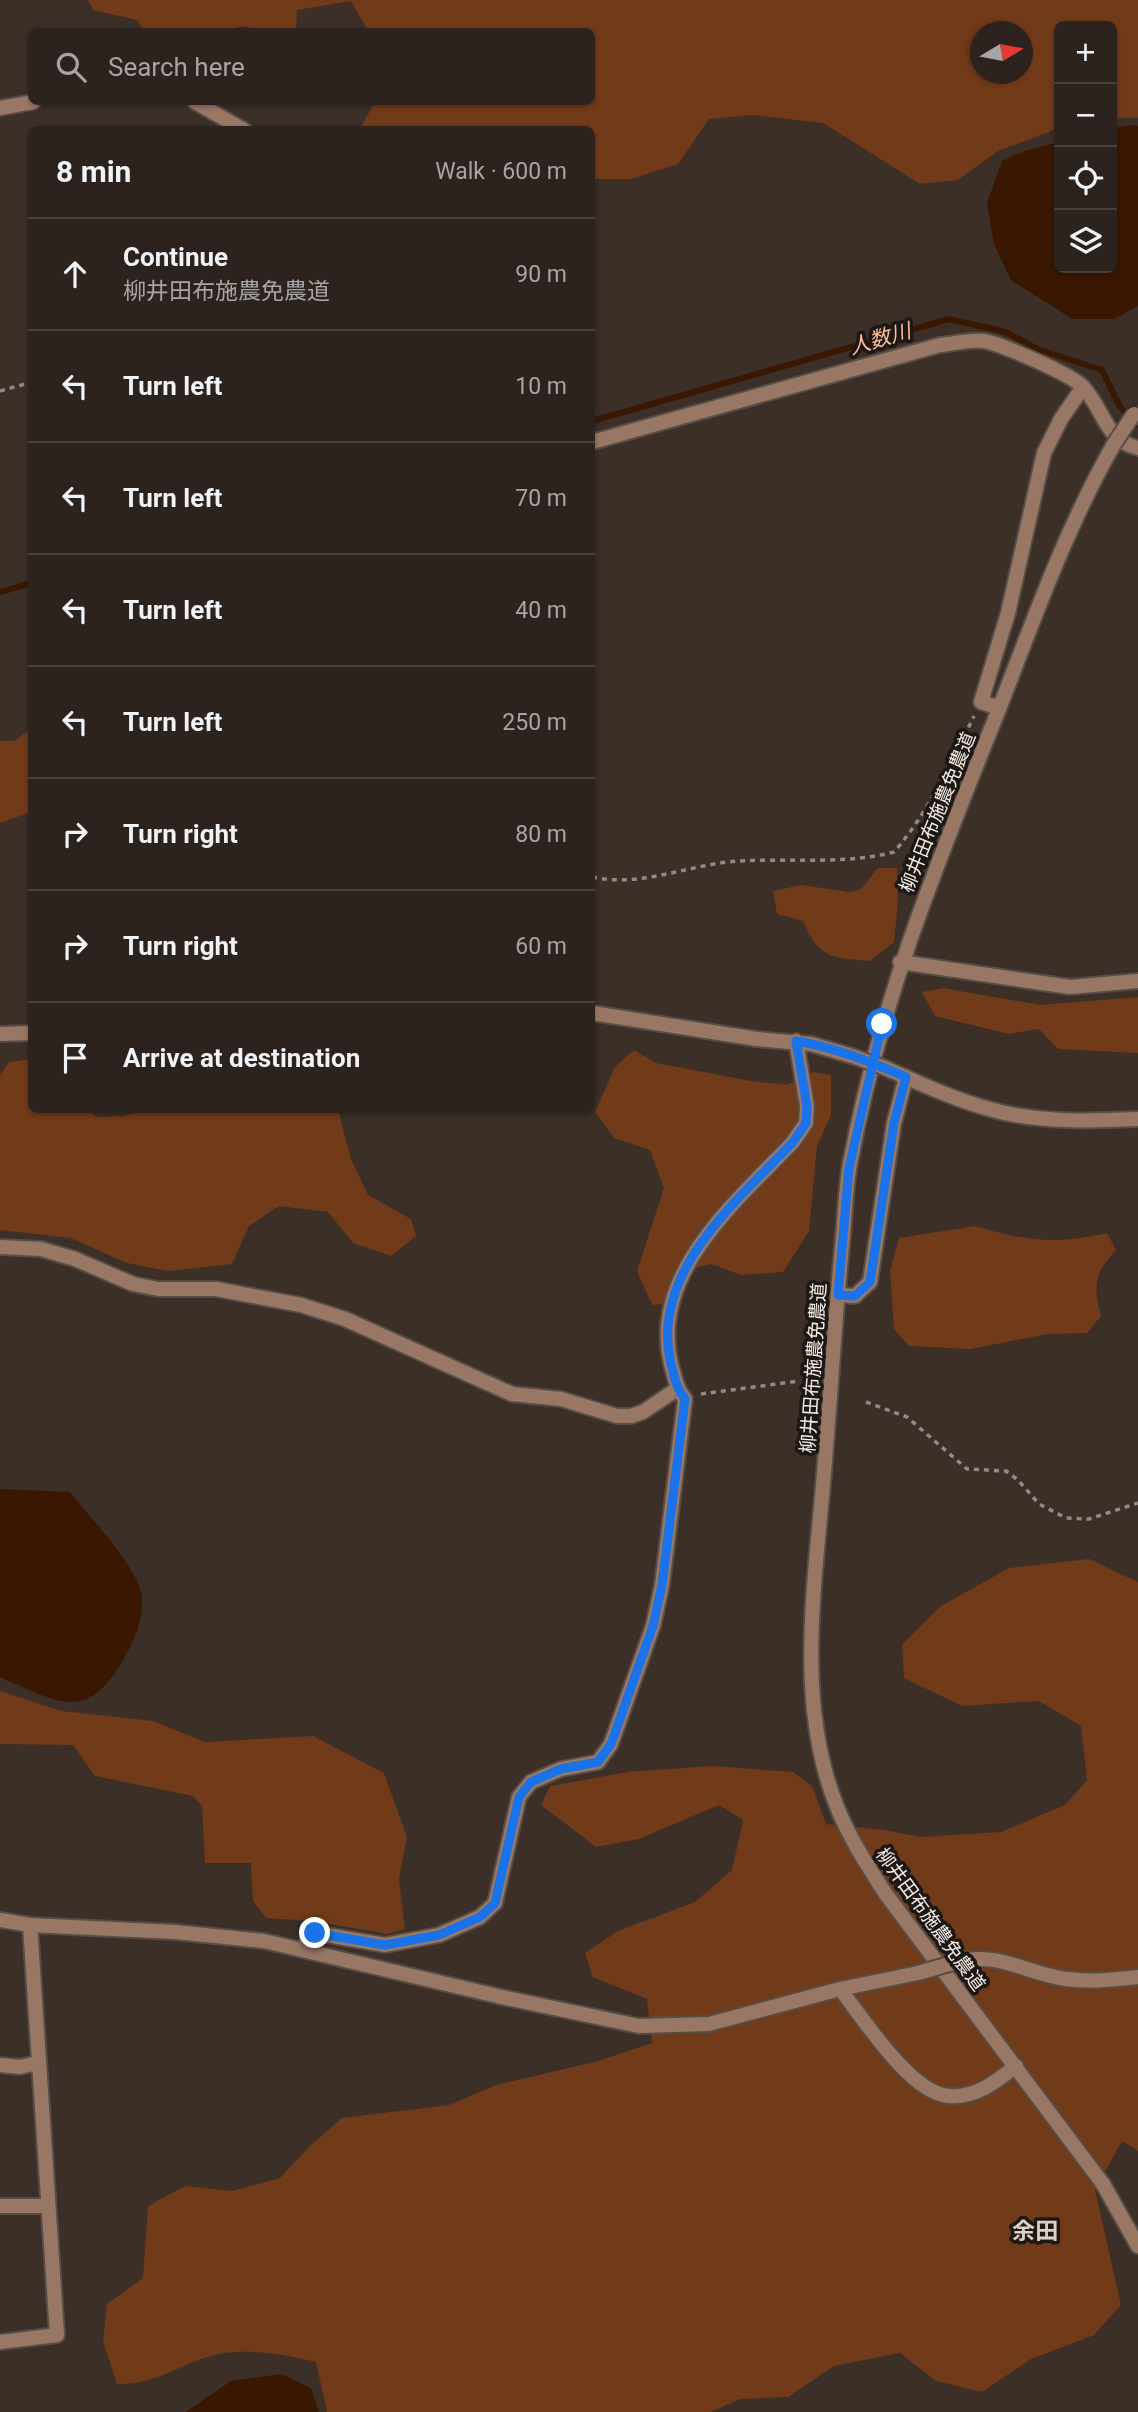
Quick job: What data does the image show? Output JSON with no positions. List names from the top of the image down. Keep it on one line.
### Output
{"streets":{"street":["柳井田布施農免農道"]},"districts":["余田"],"water":["人数川"],"north":"right","page":{"map_buttons":["+","−"],"search":"Search here","heading":["8 min","Walk · 600 m"],"list":[["Continue","柳井田布施農免農道","90 m"],["Turn left","10 m"],["Turn left","70 m"],["Turn left","40 m"],["Turn left","250 m"],["Turn right","80 m"],["Turn right","60 m"],"Arrive at destination"]}}
